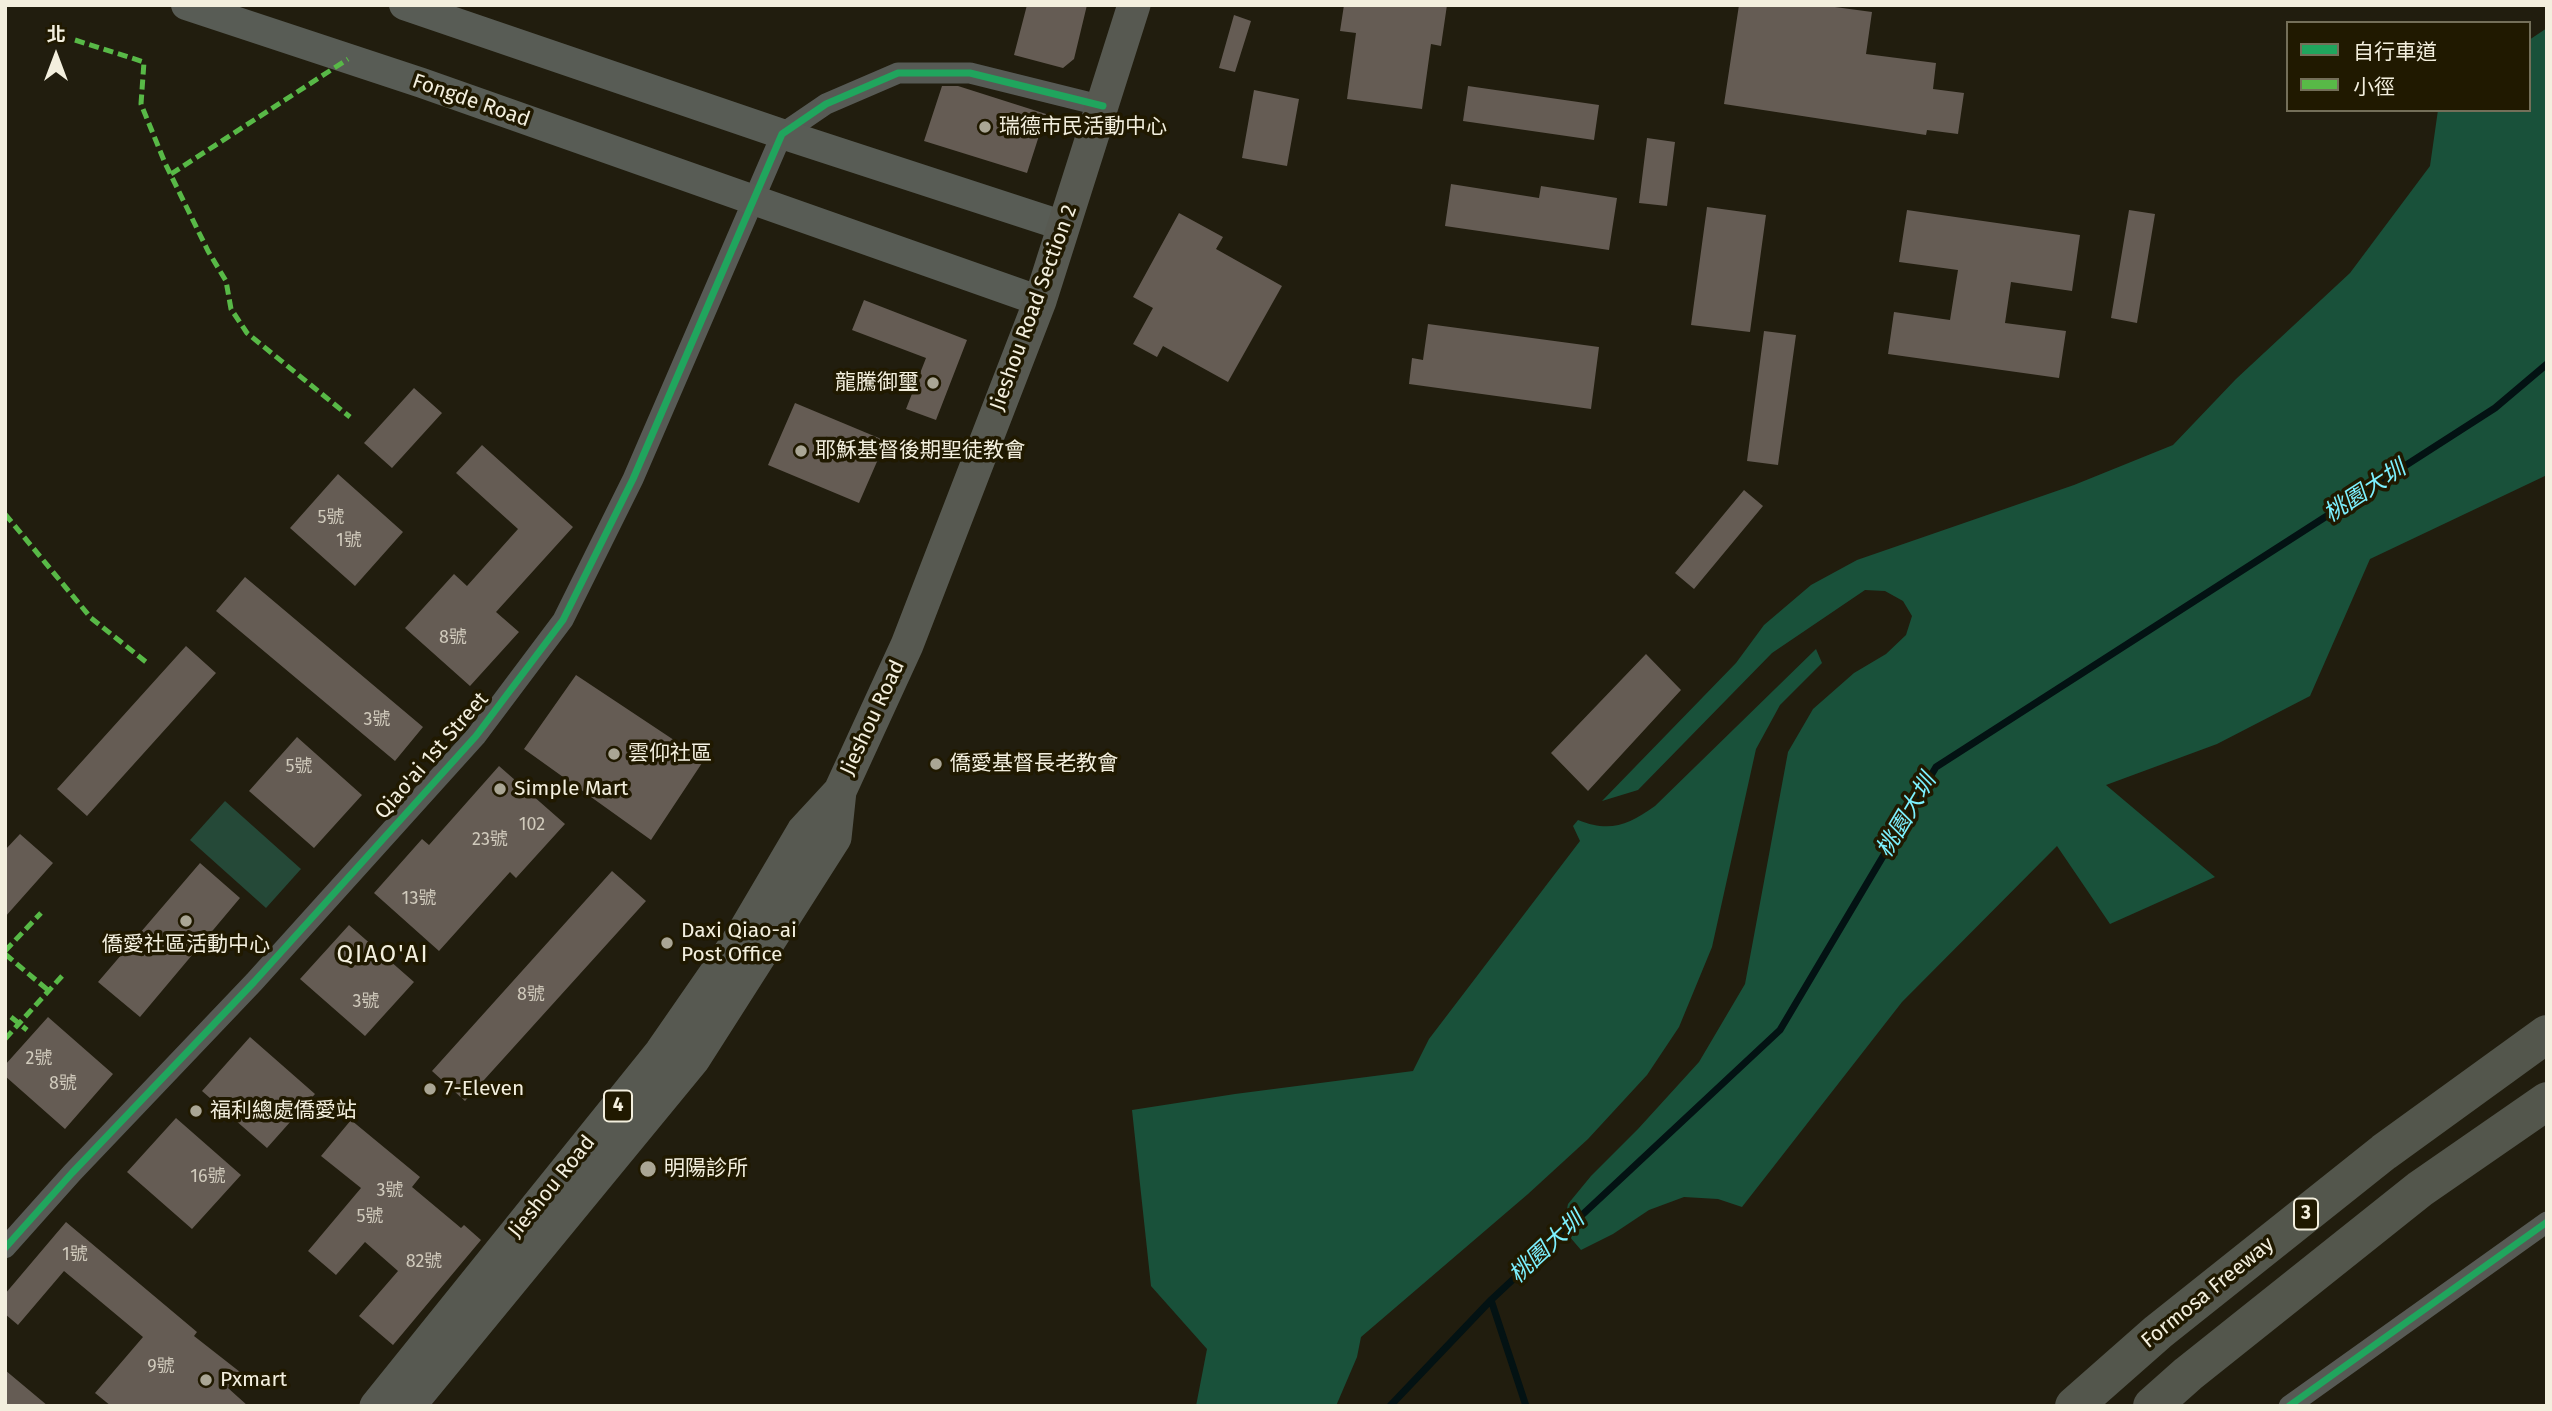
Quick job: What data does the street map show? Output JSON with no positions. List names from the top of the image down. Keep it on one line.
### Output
{"streets":{"highway":["3","Formosa Freeway"],"main road":["Fongde Road","Jieshou Road Section 2","Jieshou Road","4"],"street":["Qiao'ai 1st Street"]},"crossings":[["Fongde Road","Jieshou Road Section 2"],["Fongde Road","Qiao'ai 1st Street"],["Jieshou Road Section 2","Jieshou Road"]],"districts":["QIAO'AI"],"water":["桃園大圳"],"places":["瑞德市民活動中心","龍騰御璽","耶穌基督後期聖徒教會","雲仰社區","僑愛基督長老教會","Simple Mart","僑愛社區活動中心","Daxi Qiao-ai Post Office","7-Eleven","福利總處僑愛站","明陽診所","Pxmart"],"house_numbers":["5號","1號","8號","3號","5號","102","23號","13號","8號","3號","2號","8號","16號","3號","5號","1號","82號","9號"],"legend":["自行車道","小徑"],"north":"top"}
